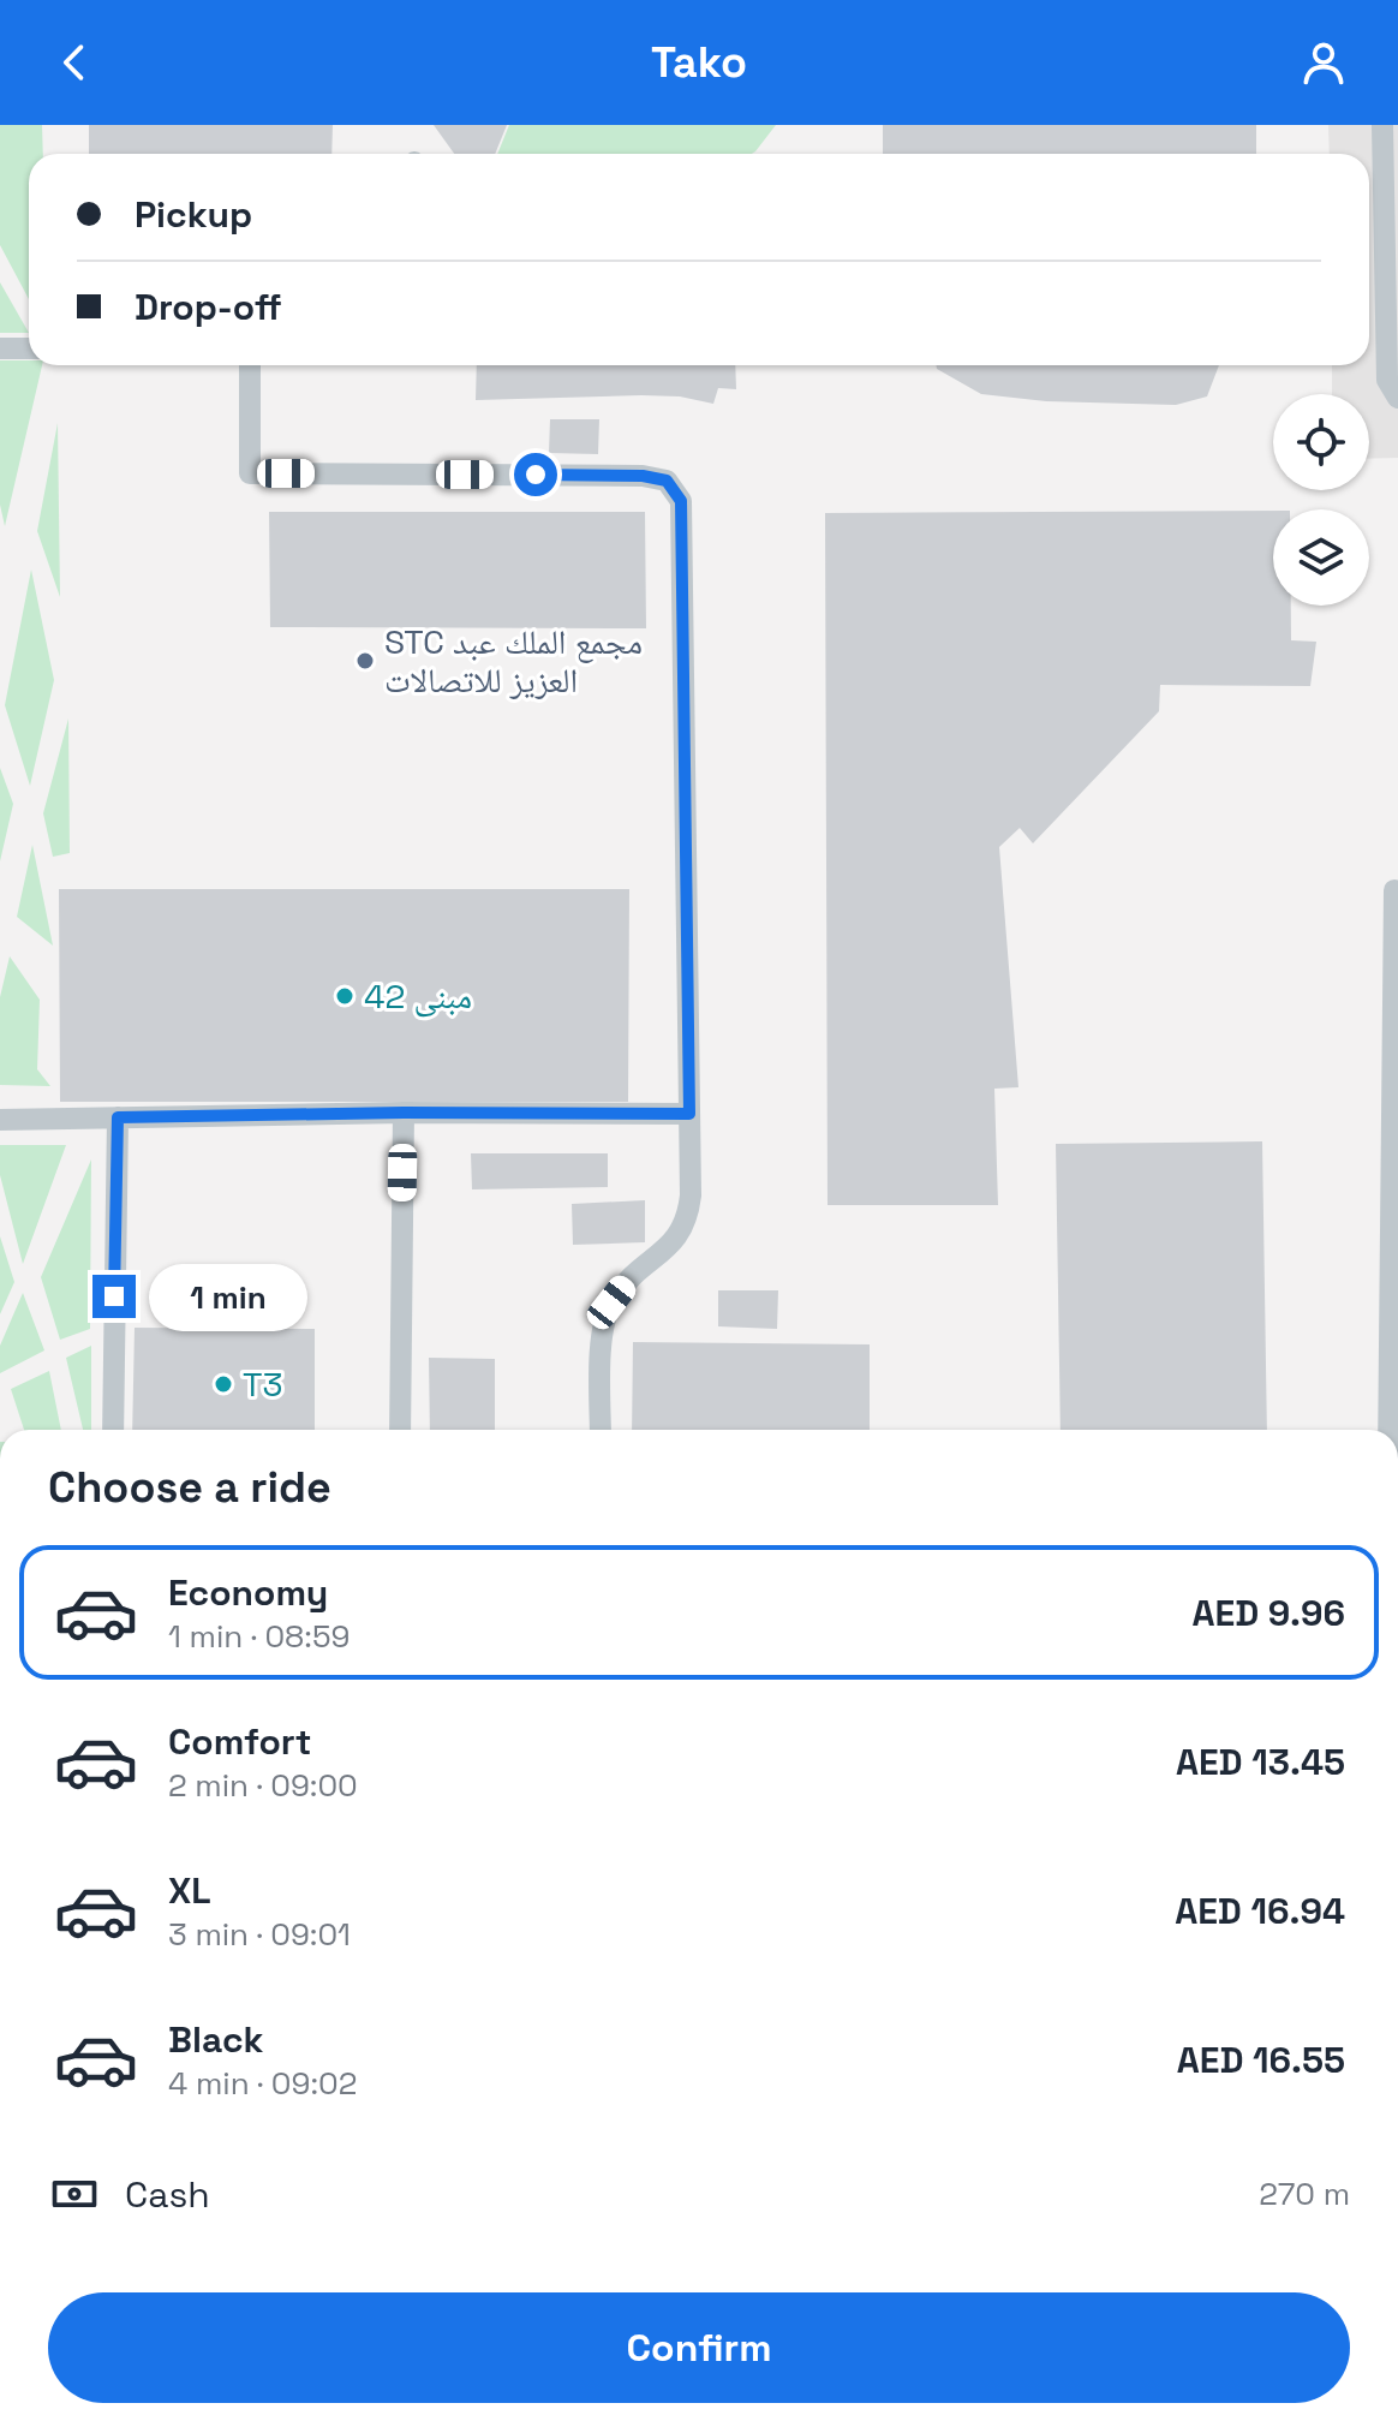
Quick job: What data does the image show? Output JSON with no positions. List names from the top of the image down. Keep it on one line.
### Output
{"places":["STC مجمع الملك عبد العزيز للاتصالات","مبنى 42","T3"],"page":{"header":"Tako","banner":["Pickup","Drop-off"],"bubble":"1 min","heading":"Choose a ride","list":[{"name":"Economy","note":"1 min · 08:59","value":"AED 9.96"},{"name":"Comfort","note":"2 min · 09:00","value":"AED 13.45"},{"name":"XL","note":"3 min · 09:01","value":"AED 16.94"},{"name":"Black","note":"4 min · 09:02","value":"AED 16.55"}],"pay":["Cash","270 m"],"buttons":"Confirm"}}
